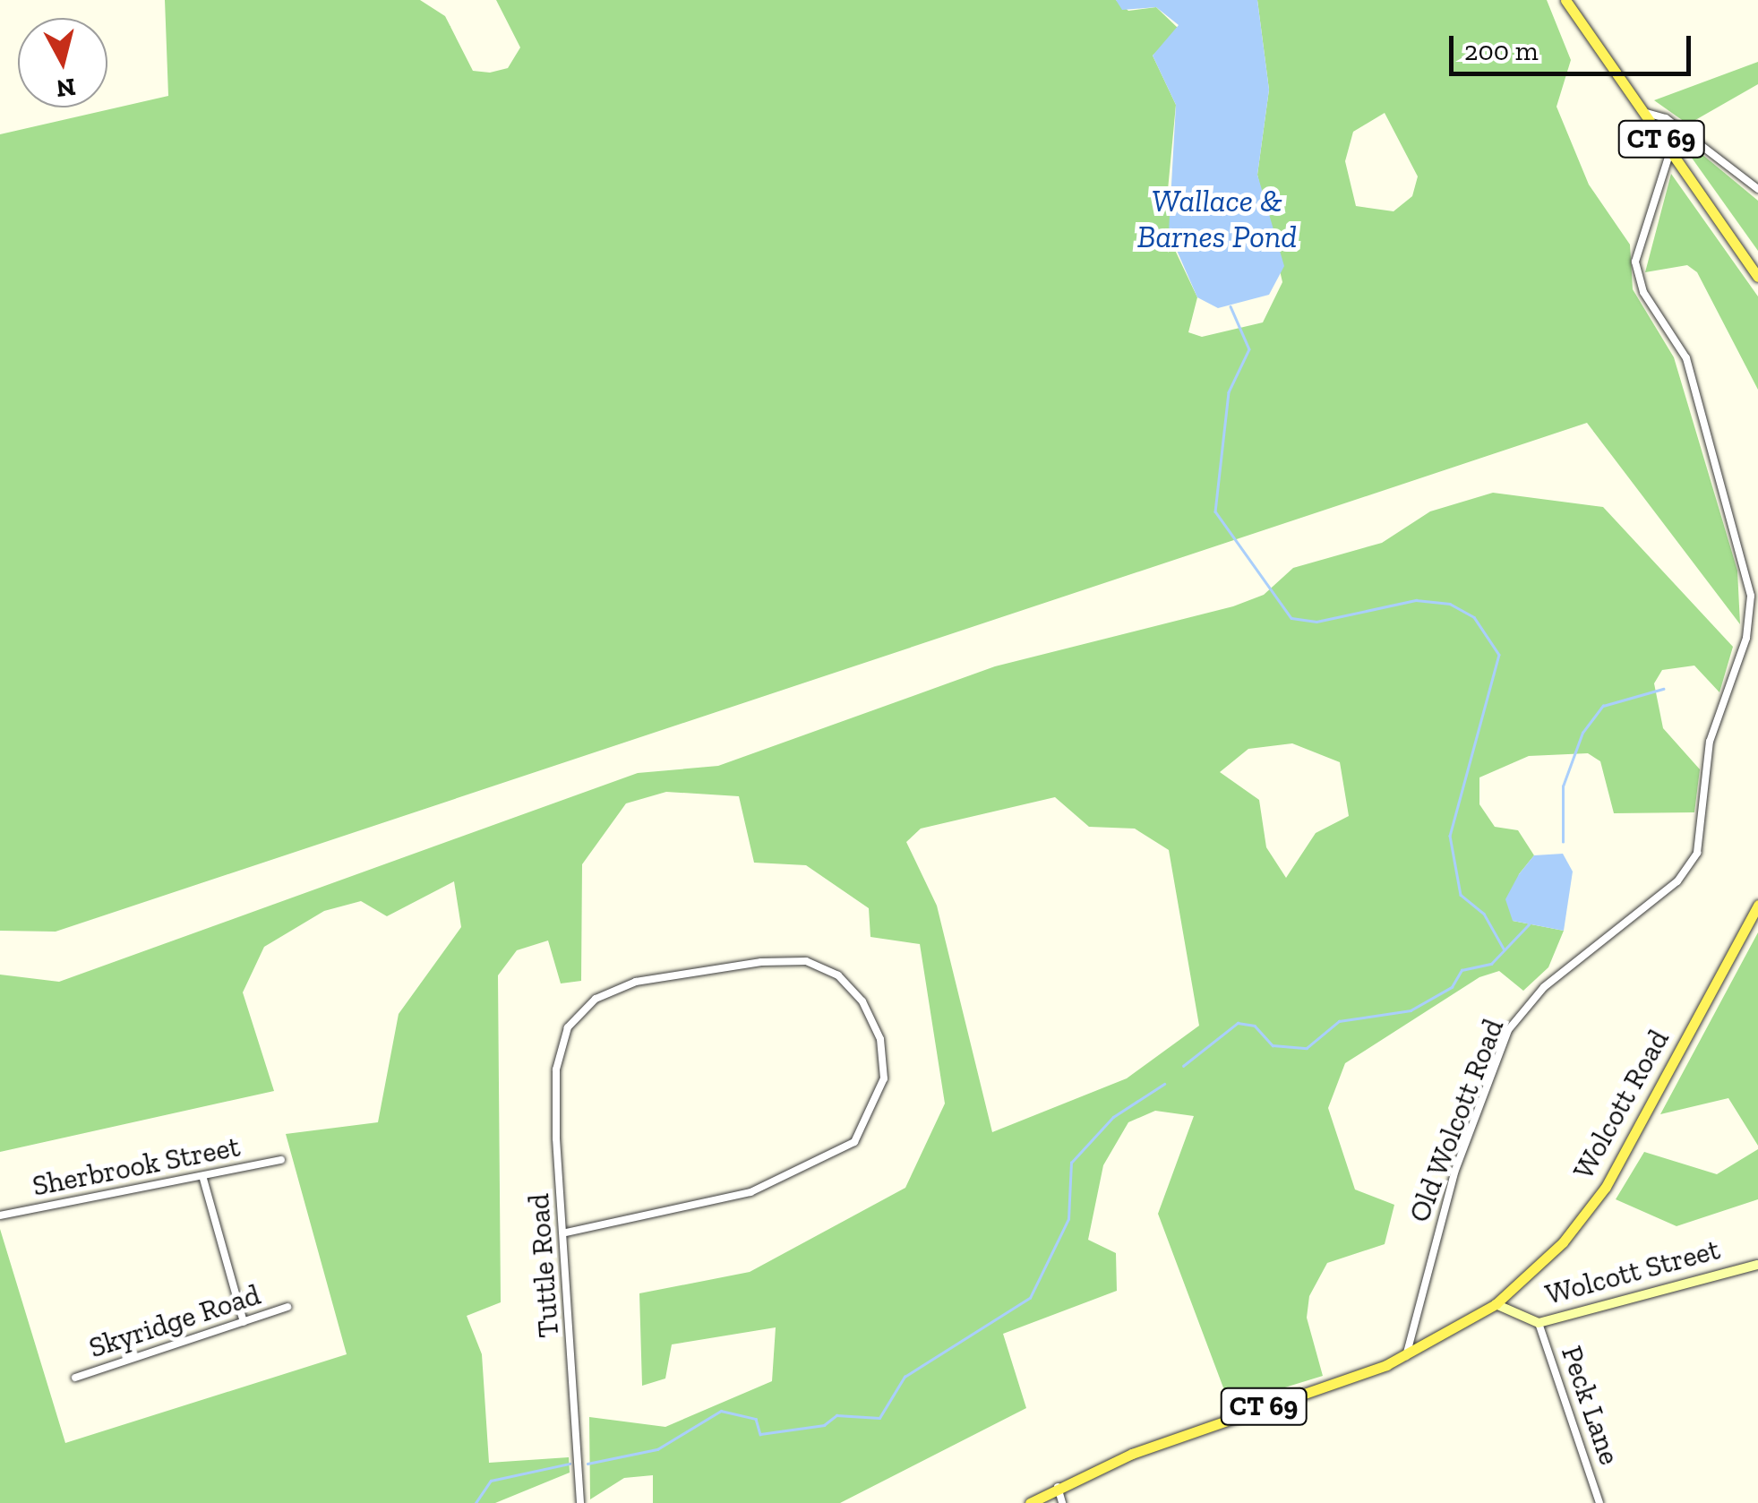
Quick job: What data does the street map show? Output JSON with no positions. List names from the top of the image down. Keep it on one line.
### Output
{"streets":{"main road":["CT 69","Wolcott Road","Wolcott Street"],"street":["Old Wolcott Road","Sherbrook Street","Tuttle Road","Skyridge Road","Peck Lane"]},"crossings":[["CT 69","Wolcott Road"],["CT 69","Old Wolcott Road"],["CT 69","Wolcott Street"],["Wolcott Road","Wolcott Street"],["Wolcott Street","Peck Lane"]],"water":["Wallace & Barnes Pond"],"scale_bar":"200 m","north":"bottom"}
